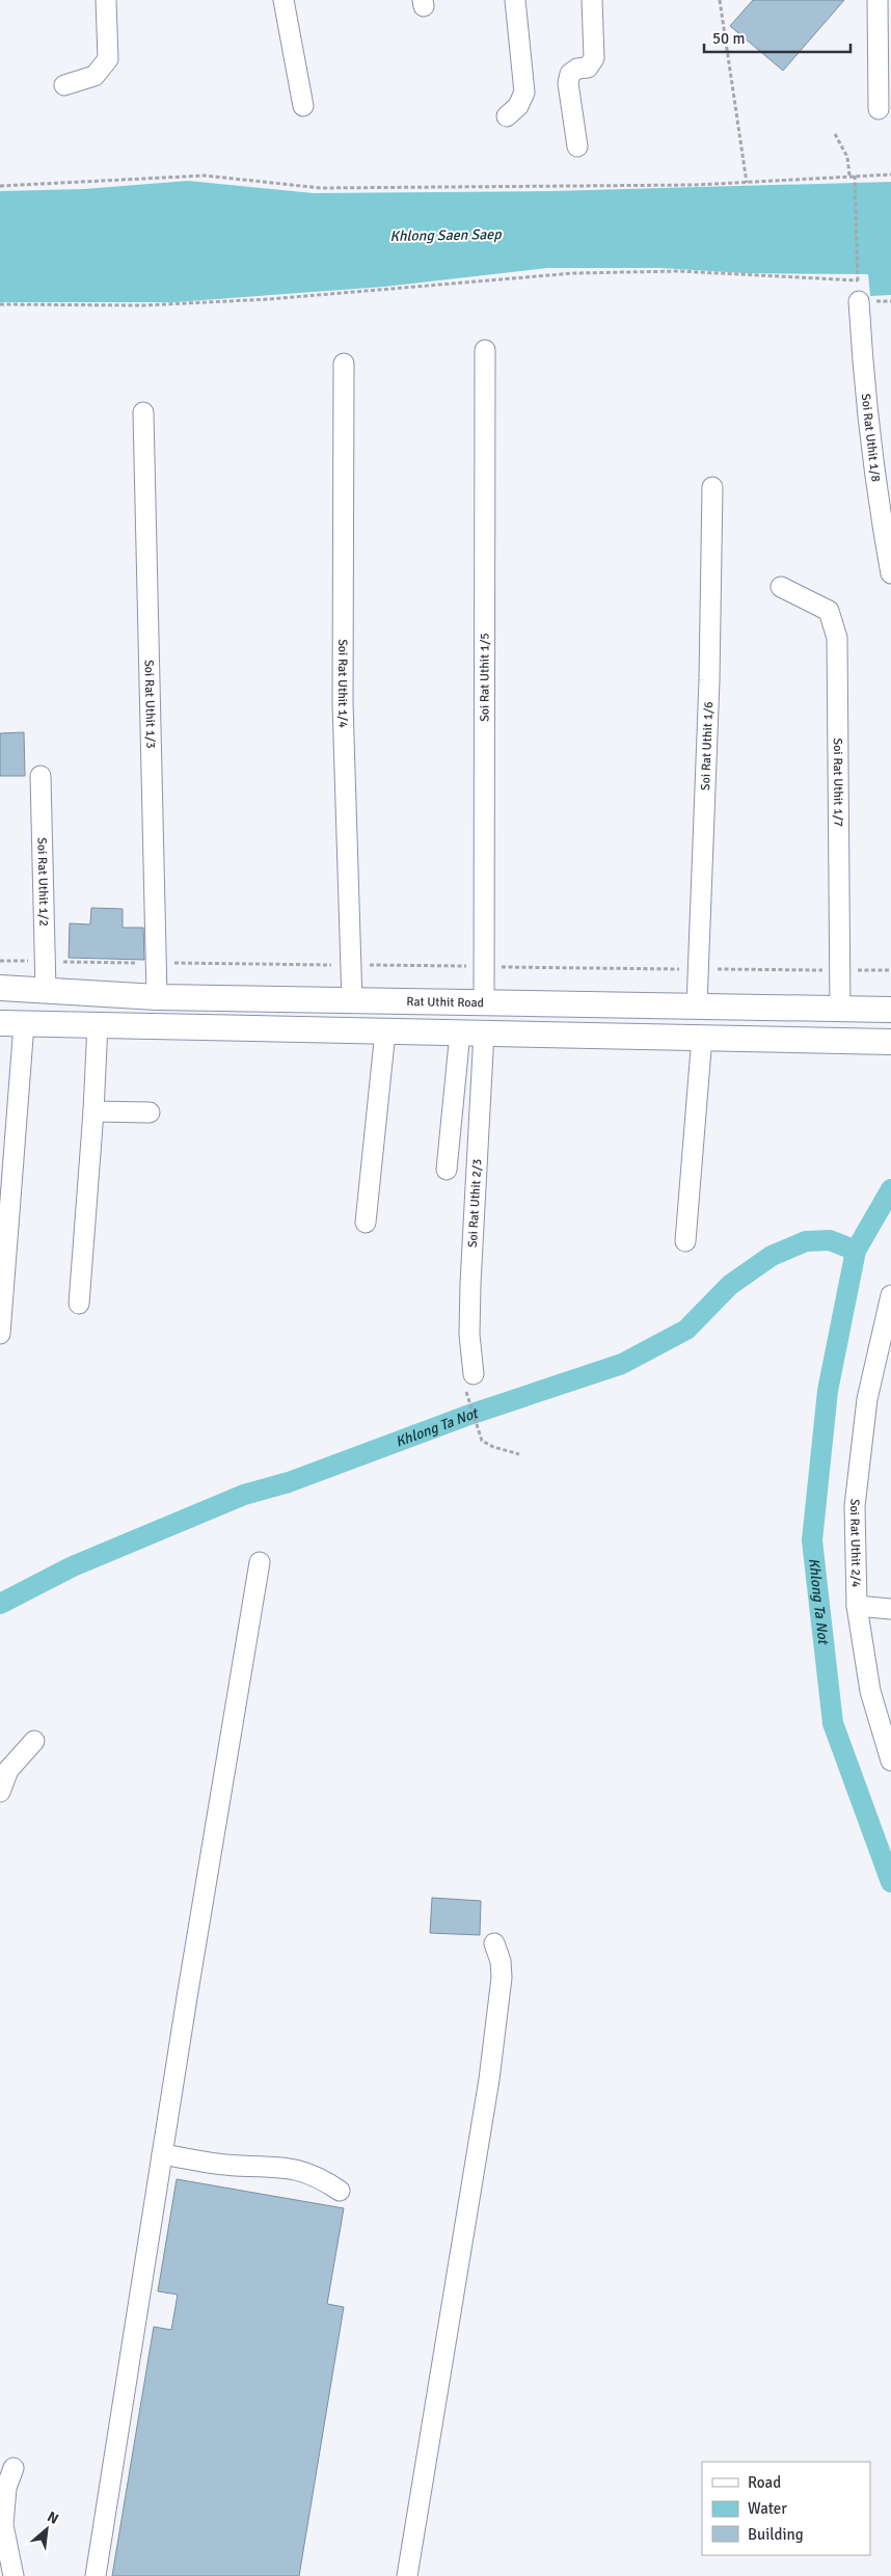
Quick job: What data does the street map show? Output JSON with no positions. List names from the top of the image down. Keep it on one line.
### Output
{"streets":{"main road":["Rat Uthit Road"],"street":["Soi Rat Uthit 1/8","Soi Rat Uthit 1/5","Soi Rat Uthit 1/4","Soi Rat Uthit 1/3","Soi Rat Uthit 1/6","Soi Rat Uthit 1/7","Soi Rat Uthit 1/2","Soi Rat Uthit 2/3","Soi Rat Uthit 2/4"]},"crossings":[["Soi Rat Uthit 1/5","Rat Uthit Road"],["Soi Rat Uthit 1/4","Rat Uthit Road"],["Soi Rat Uthit 1/3","Rat Uthit Road"],["Soi Rat Uthit 1/6","Rat Uthit Road"],["Soi Rat Uthit 1/7","Rat Uthit Road"],["Soi Rat Uthit 1/2","Rat Uthit Road"]],"water":["Khlong Saen Saep","Khlong Ta Not"],"legend":["Road","Water","Building"],"scale_bar":"50 m","north":"top right"}
